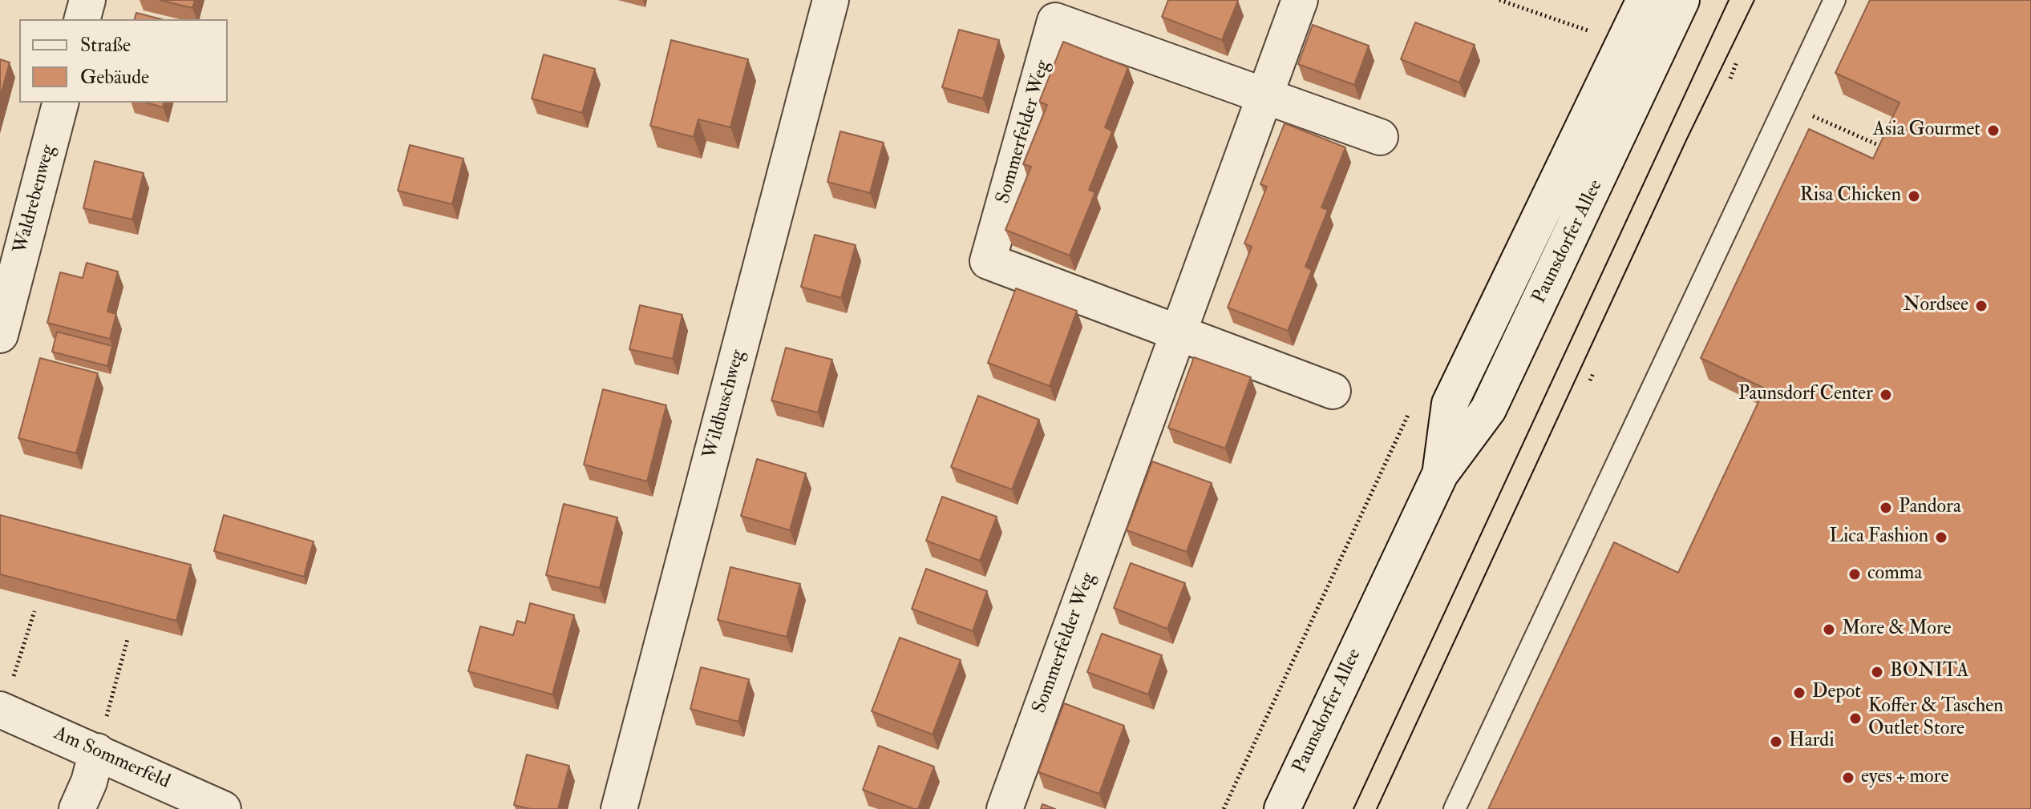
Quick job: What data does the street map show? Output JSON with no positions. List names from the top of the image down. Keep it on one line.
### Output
{"streets":{"street":["Sommerfelder Weg","Waldrebenweg","Paunsdorfer Allee","Wildbuschweg","Am Sommerfeld"]},"places":["Asia Gourmet","Risa Chicken","Nordsee","Paunsdorf Center","Pandora","Lica Fashion","comma","More & More","BONITA","Depot","Koffer & Taschen Outlet Store","Hardi","eyes + more"],"legend":["Straße","Gebäude"]}
